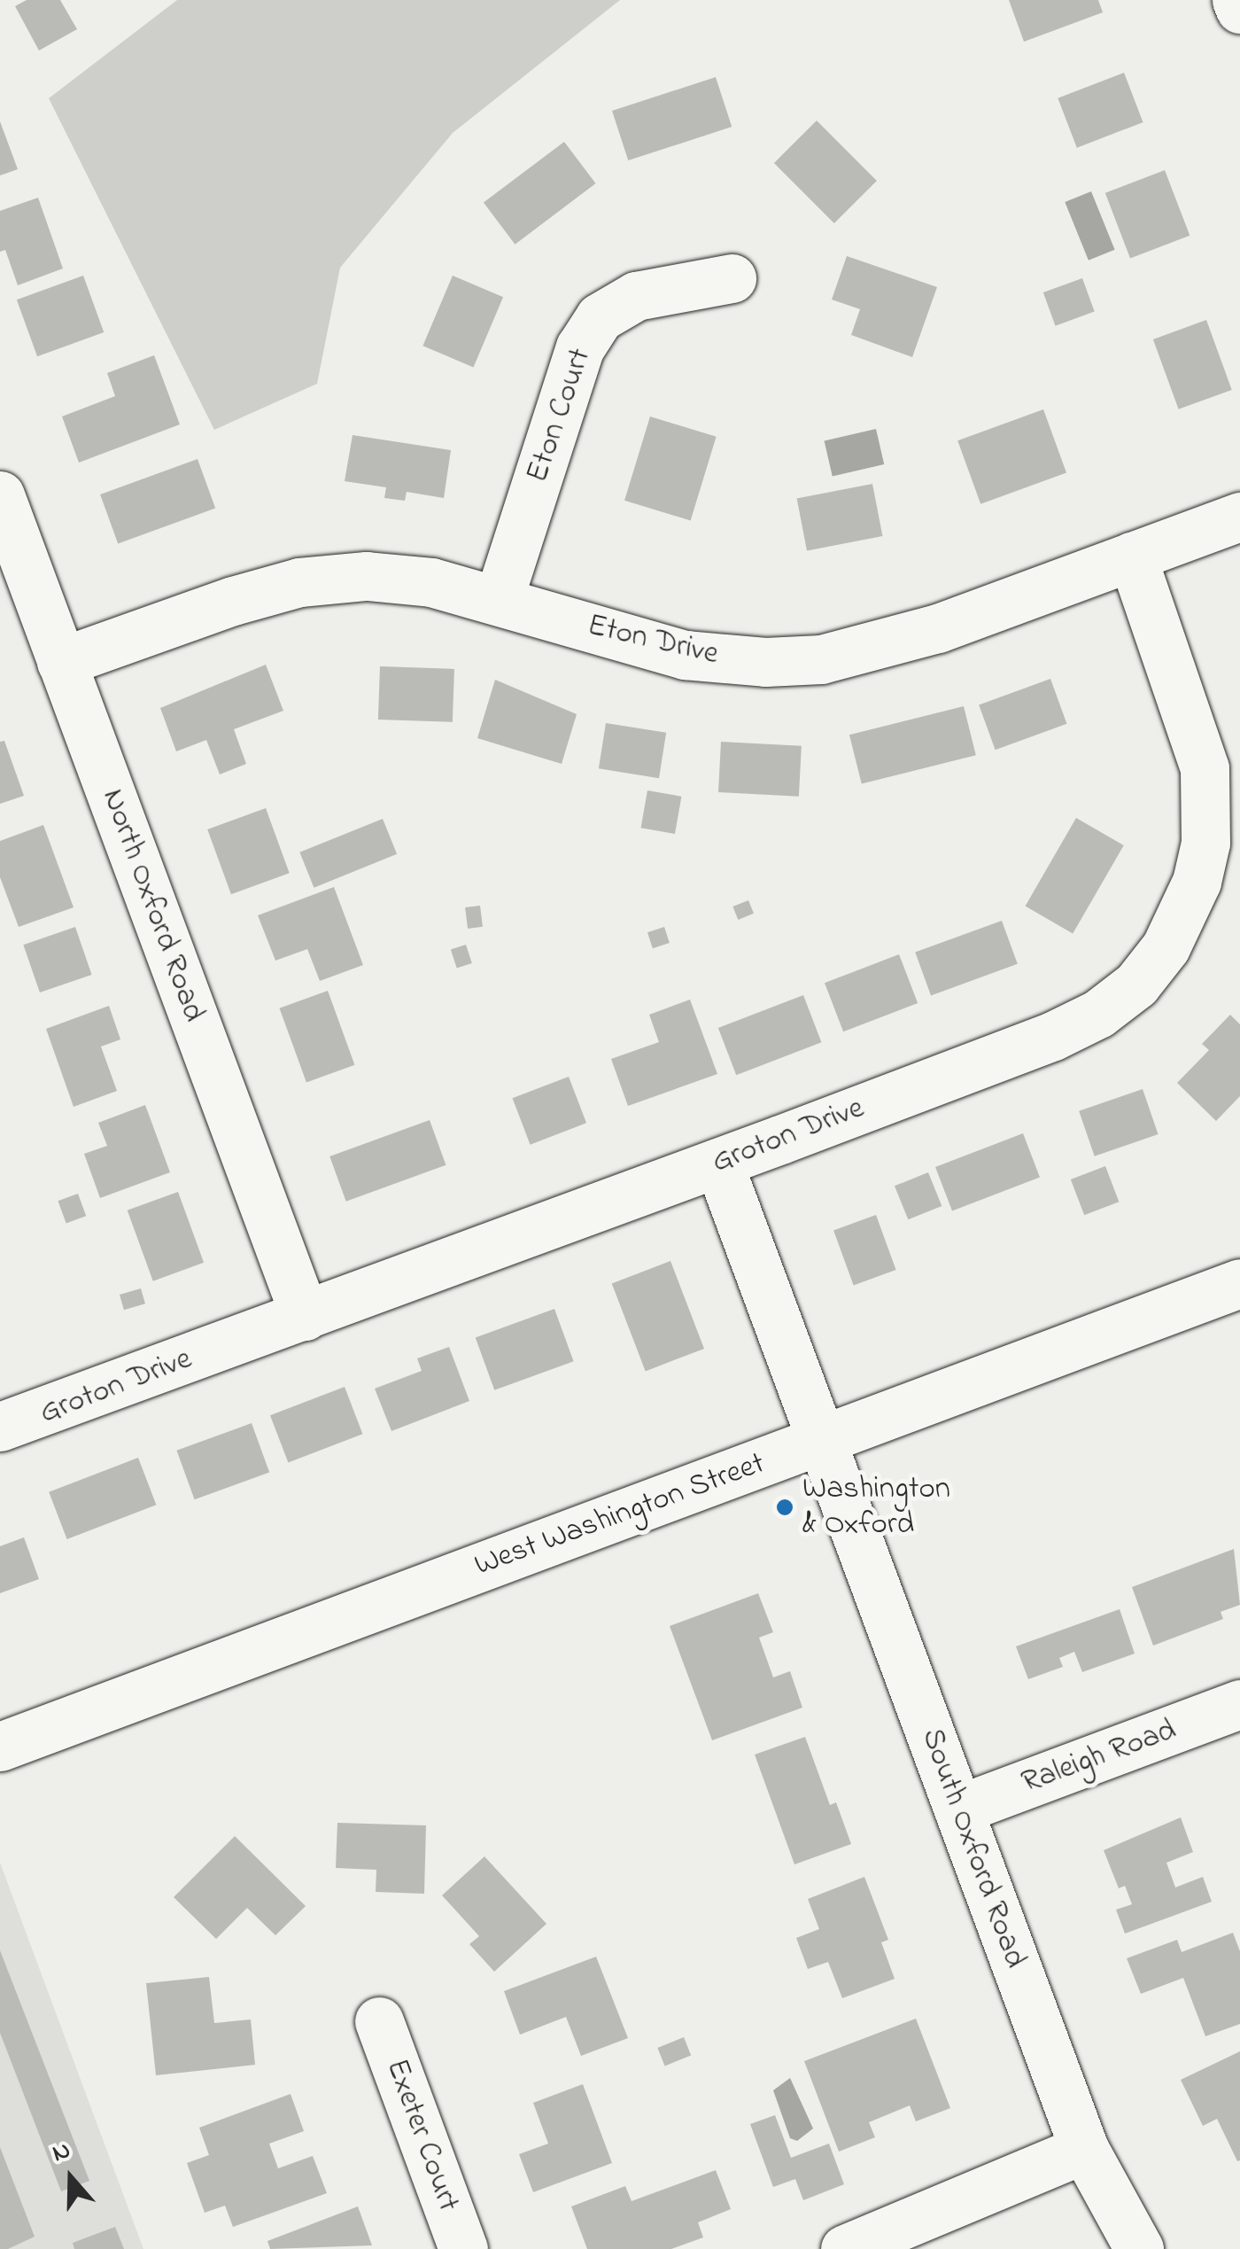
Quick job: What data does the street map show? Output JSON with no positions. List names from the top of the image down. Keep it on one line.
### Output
{"streets":{"street":["Eton Court","Eton Drive","North Oxford Road","Groton Drive","West Washington Street","Raleigh Road","South Oxford Road","Exeter Court"]},"crossings":[["Eton Court","Eton Drive"],["Eton Drive","North Oxford Road"],["Eton Drive","Groton Drive"],["North Oxford Road","Groton Drive"],["West Washington Street","South Oxford Road"],["Raleigh Road","South Oxford Road"]],"places":["Washington & Oxford"],"north":"top"}
